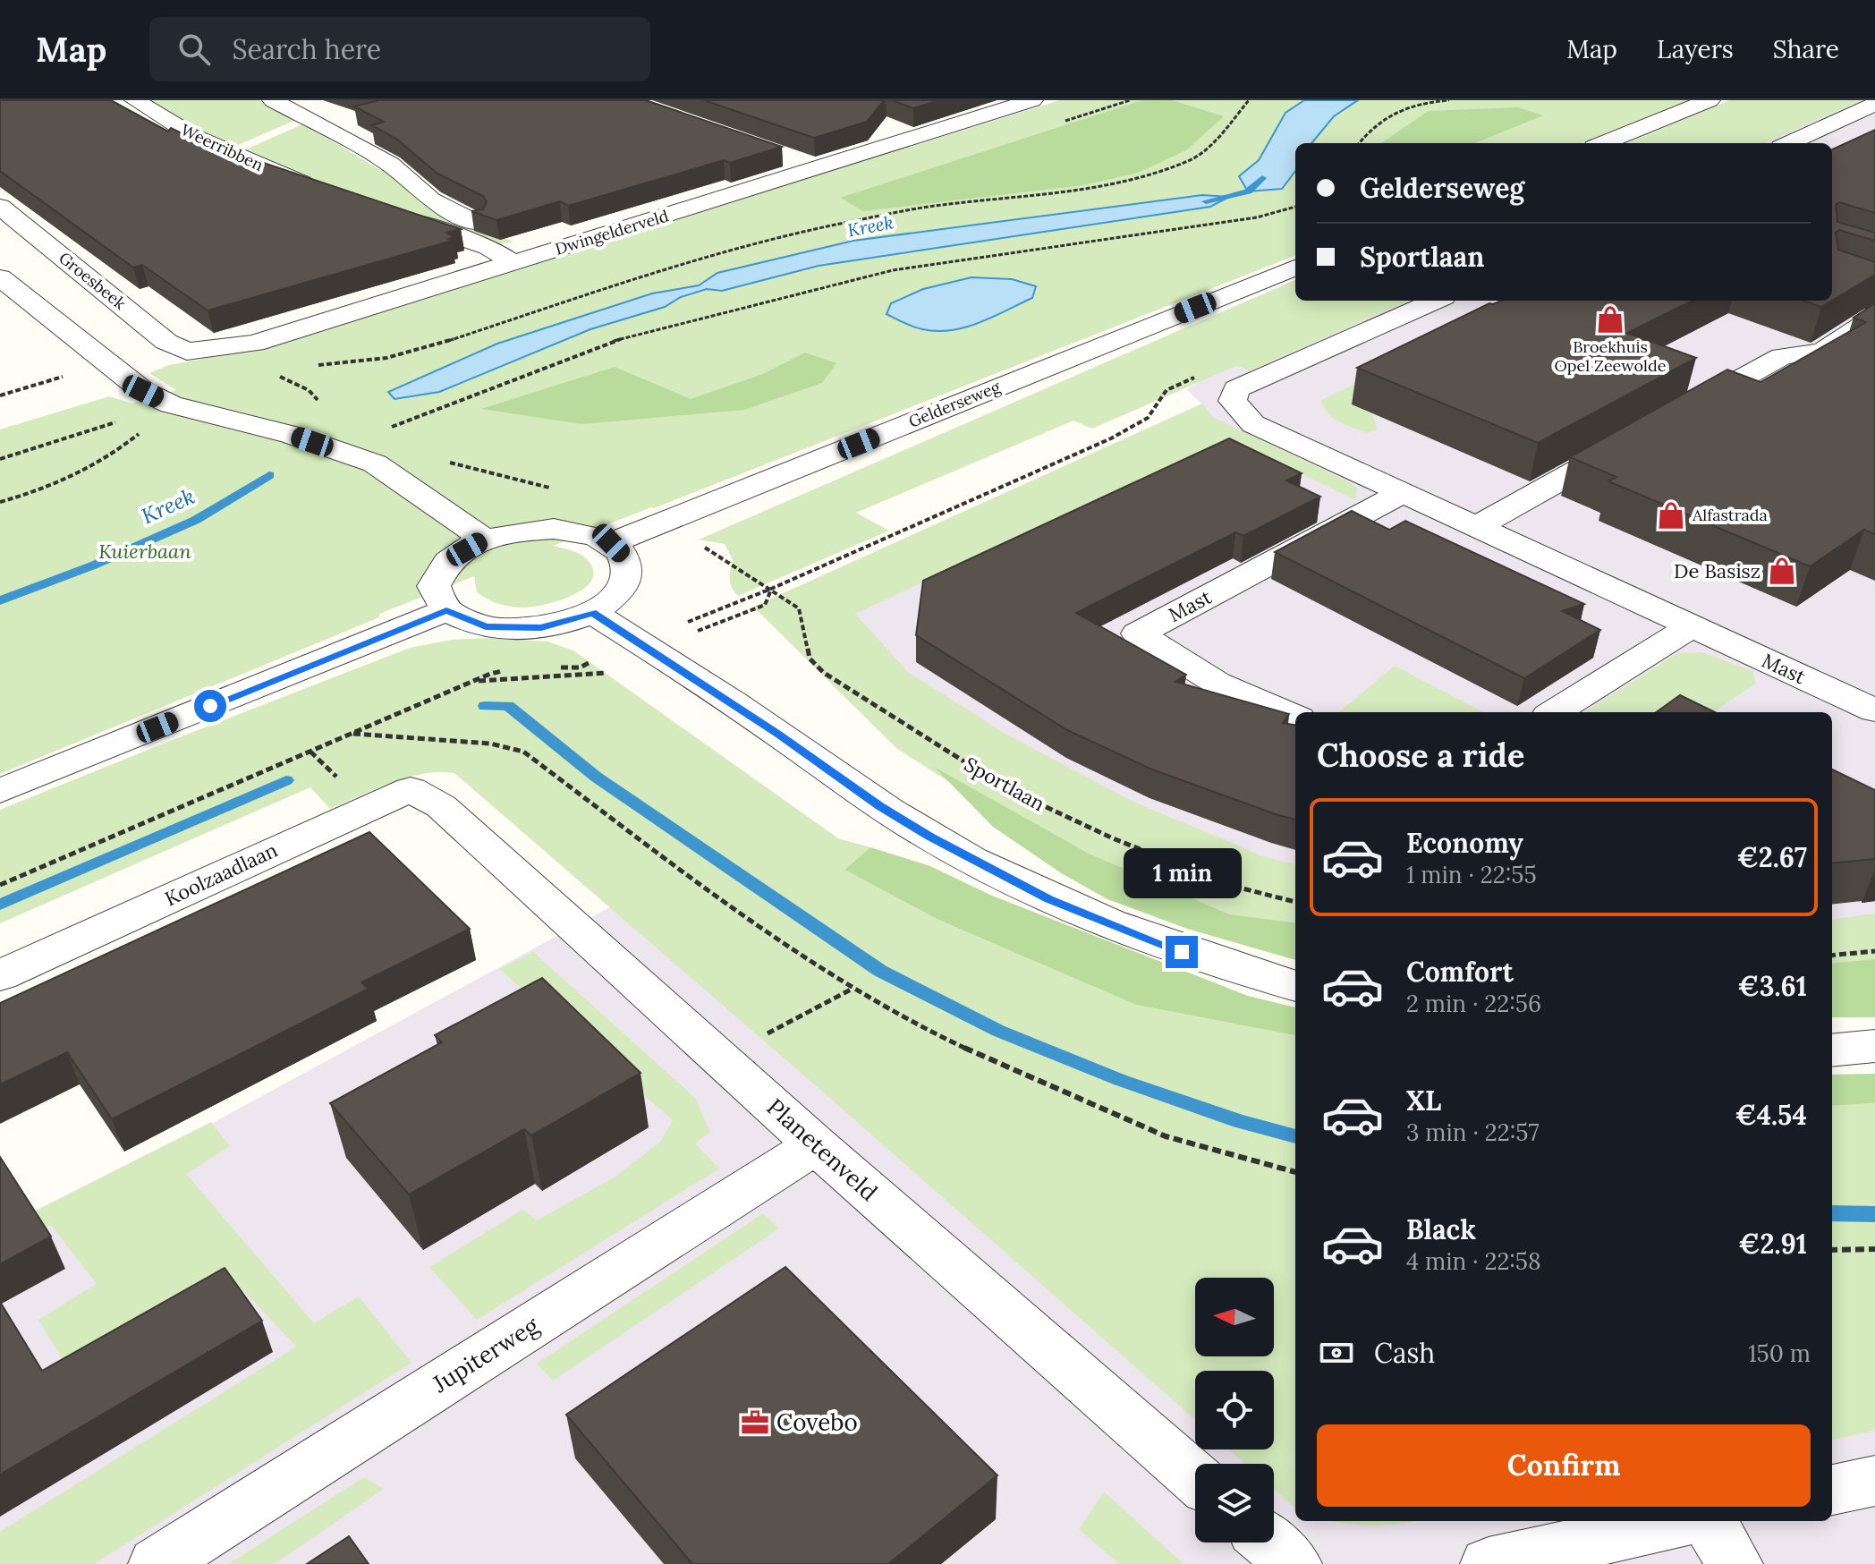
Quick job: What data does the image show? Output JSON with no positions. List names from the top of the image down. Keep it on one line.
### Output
{"streets":{"street":["Weerribben","Dwingelderveld","Groesbeek","Gelderseweg","Mast","Koolzaadlaan","Planetenveld","Jupiterweg"],"path":["Sportlaan"]},"crossings":[["Dwingelderveld","Groesbeek"],["Gelderseweg","Sportlaan"],["Koolzaadlaan","Planetenveld"],["Planetenveld","Jupiterweg"]],"water":["Kreek"],"parks":["Kuierbaan"],"places":{"shop":["Broekhuis Opel Zeewolde","Alfastrada","De Basisz"],"office":["Covebo"]},"north":"left","page":{"header":"Map","search":"Search here","nav":["Map","Layers","Share"],"banner":["Gelderseweg","Sportlaan"],"heading":"Choose a ride","list":[{"name":"Economy","note":"1 min · 22:55","value":"€2.67"},{"name":"Comfort","note":"2 min · 22:56","value":"€3.61"},{"name":"XL","note":"3 min · 22:57","value":"€4.54"},{"name":"Black","note":"4 min · 22:58","value":"€2.91"}],"bubble":"1 min","pay":["Cash","150 m"],"buttons":"Confirm"}}
